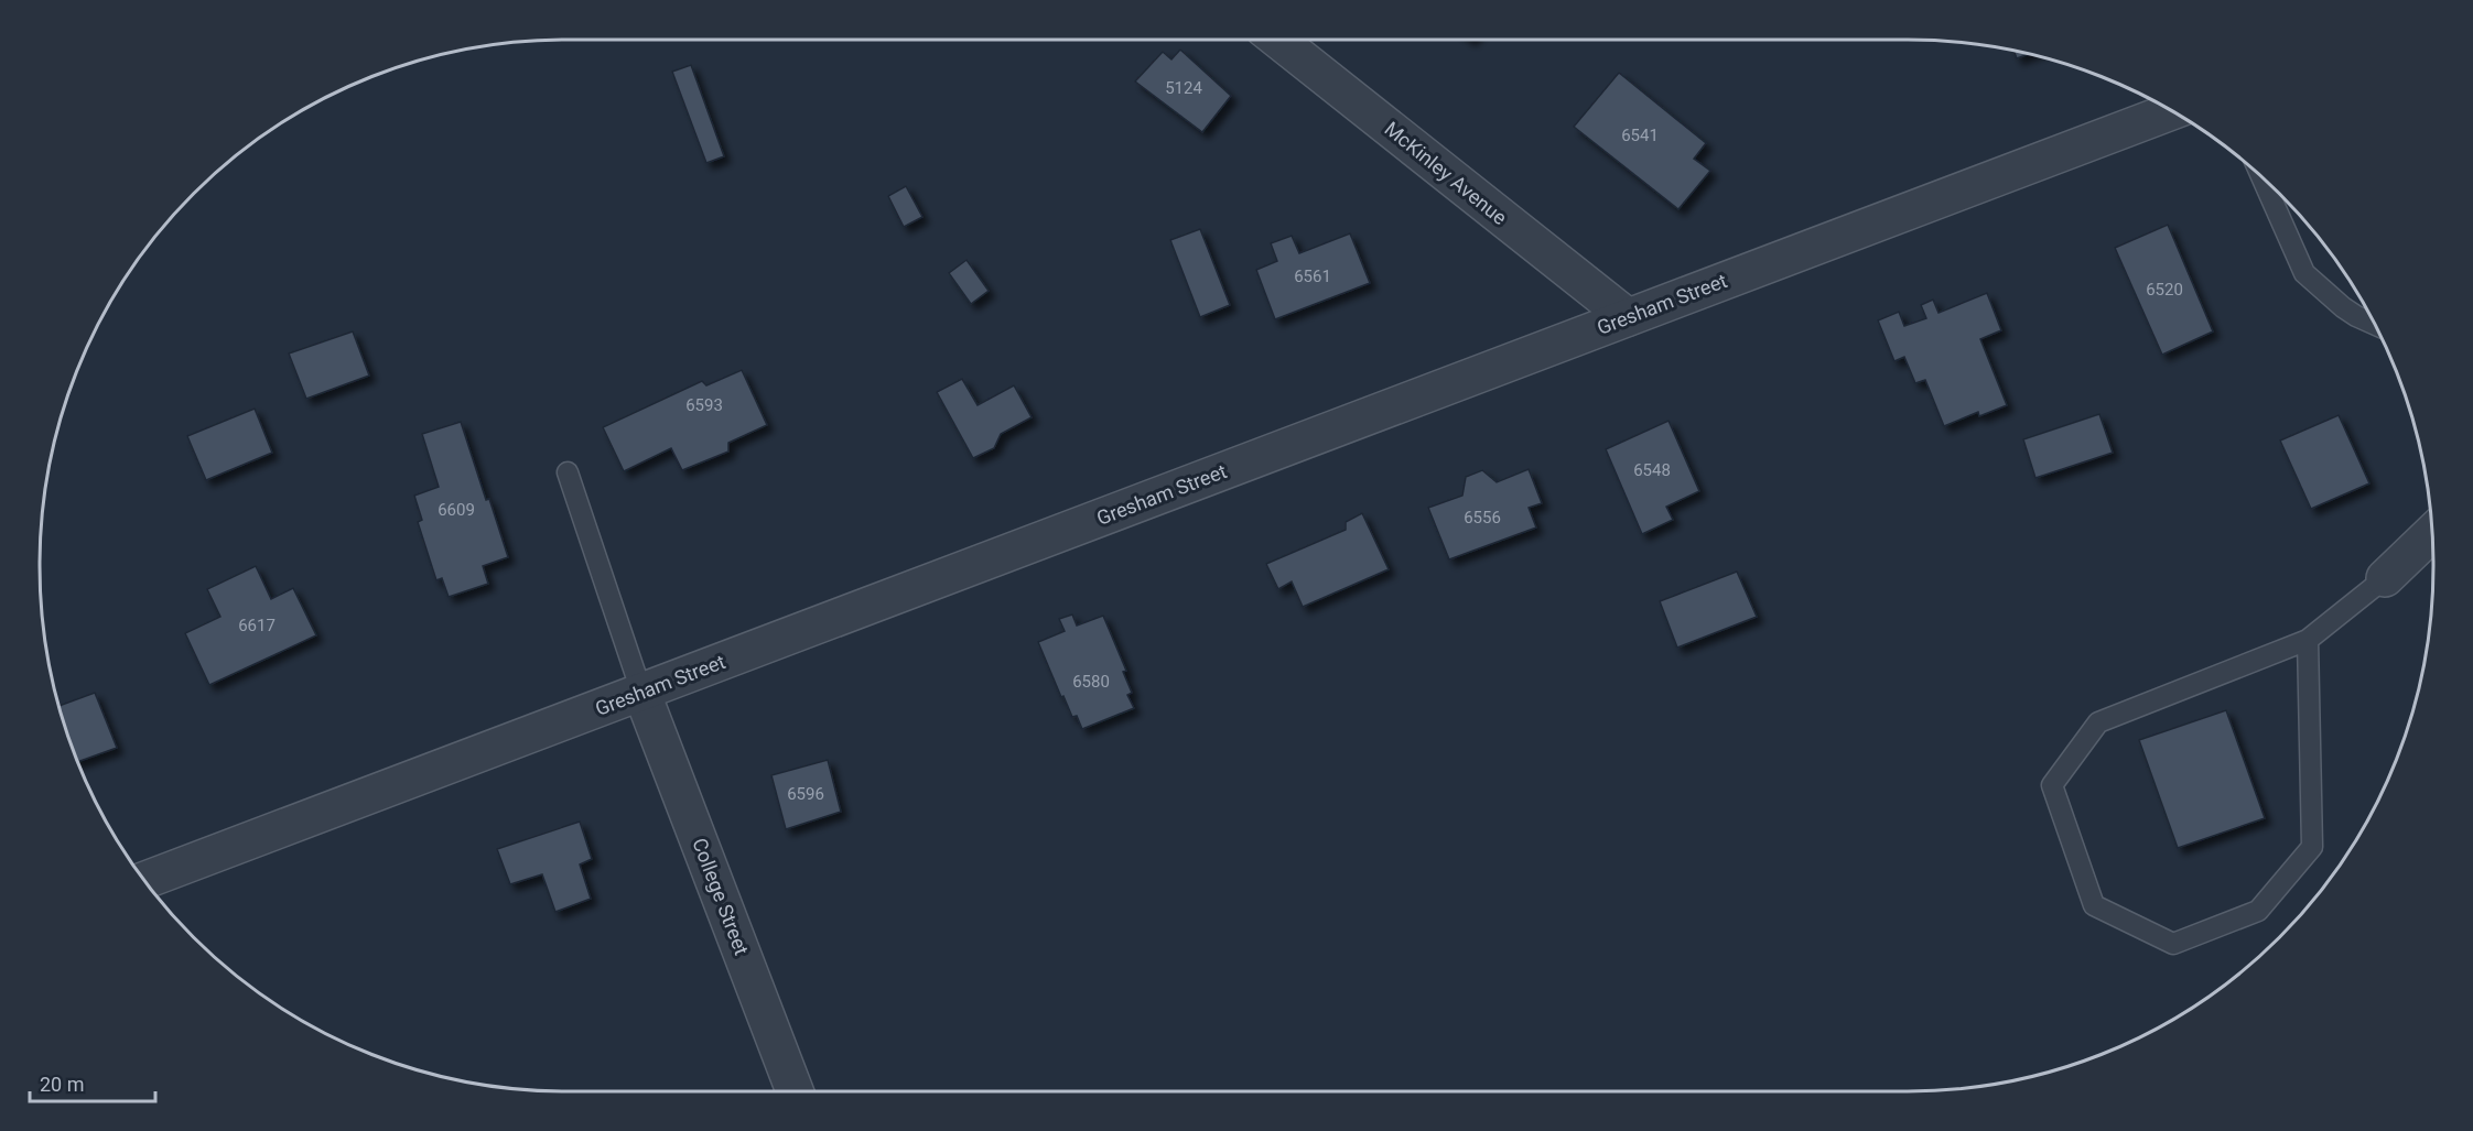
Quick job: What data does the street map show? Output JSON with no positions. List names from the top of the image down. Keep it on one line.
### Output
{"streets":{"street":["McKinley Avenue","Gresham Street","College Street"]},"crossings":[["McKinley Avenue","Gresham Street"],["Gresham Street","College Street"]],"house_numbers":["5124","6541","6561","6520","6593","6548","6609","6556","6617","6580","6596"],"scale_bar":"20 m"}
